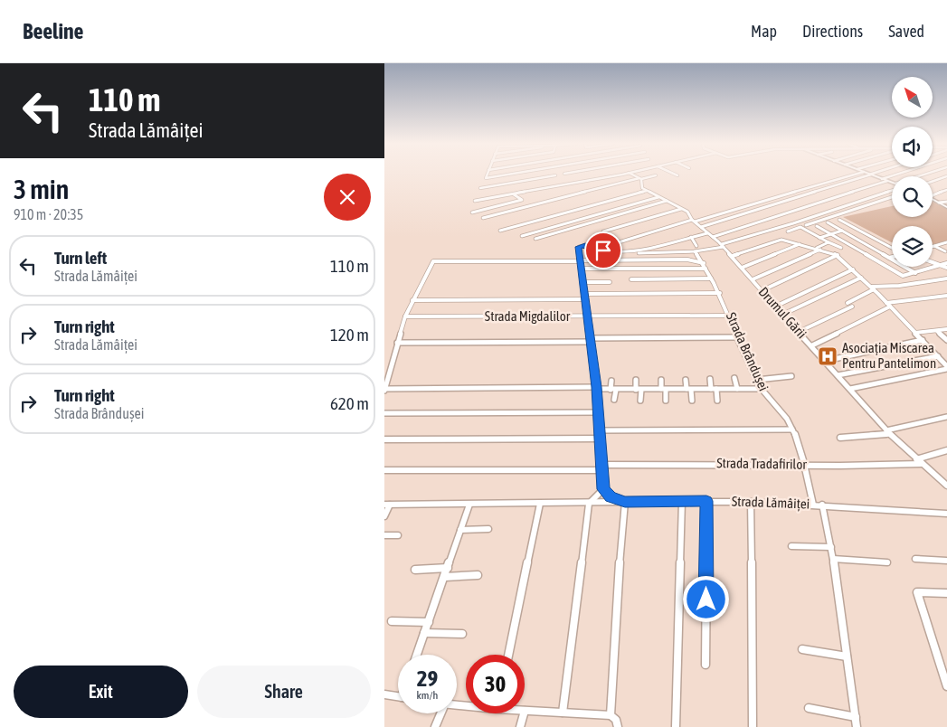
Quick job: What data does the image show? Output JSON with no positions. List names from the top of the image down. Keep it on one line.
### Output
{"streets":{"street":["Drumul Gării","Strada Migdalilor","Strada Brândușei","Strada Tradafirilor","Strada Lămâiței"]},"crossings":[["Drumul Gării","Strada Tradafirilor"],["Strada Migdalilor","Strada Brândușei"],["Strada Brândușei","Strada Tradafirilor"],["Strada Brândușei","Strada Lămâiței"]],"places":{"hospital":["Asociația Miscarea Pentru Pantelimon"]},"north":"top left","page":{"header":"Beeline","nav":["Map","Directions","Saved"],"turn":["110 m","Strada Lămâiței"],"heading":["3 min","910 m · 20:35"],"list":[{"name":"Turn left","note":"Strada Lămâiței","value":"110 m"},{"name":"Turn right","note":"Strada Lămâiței","value":"120 m"},{"name":"Turn right","note":"Strada Brândușei","value":"620 m"}],"speed":"29 km/h","limit":"30","buttons":["Exit","Share"]}}
